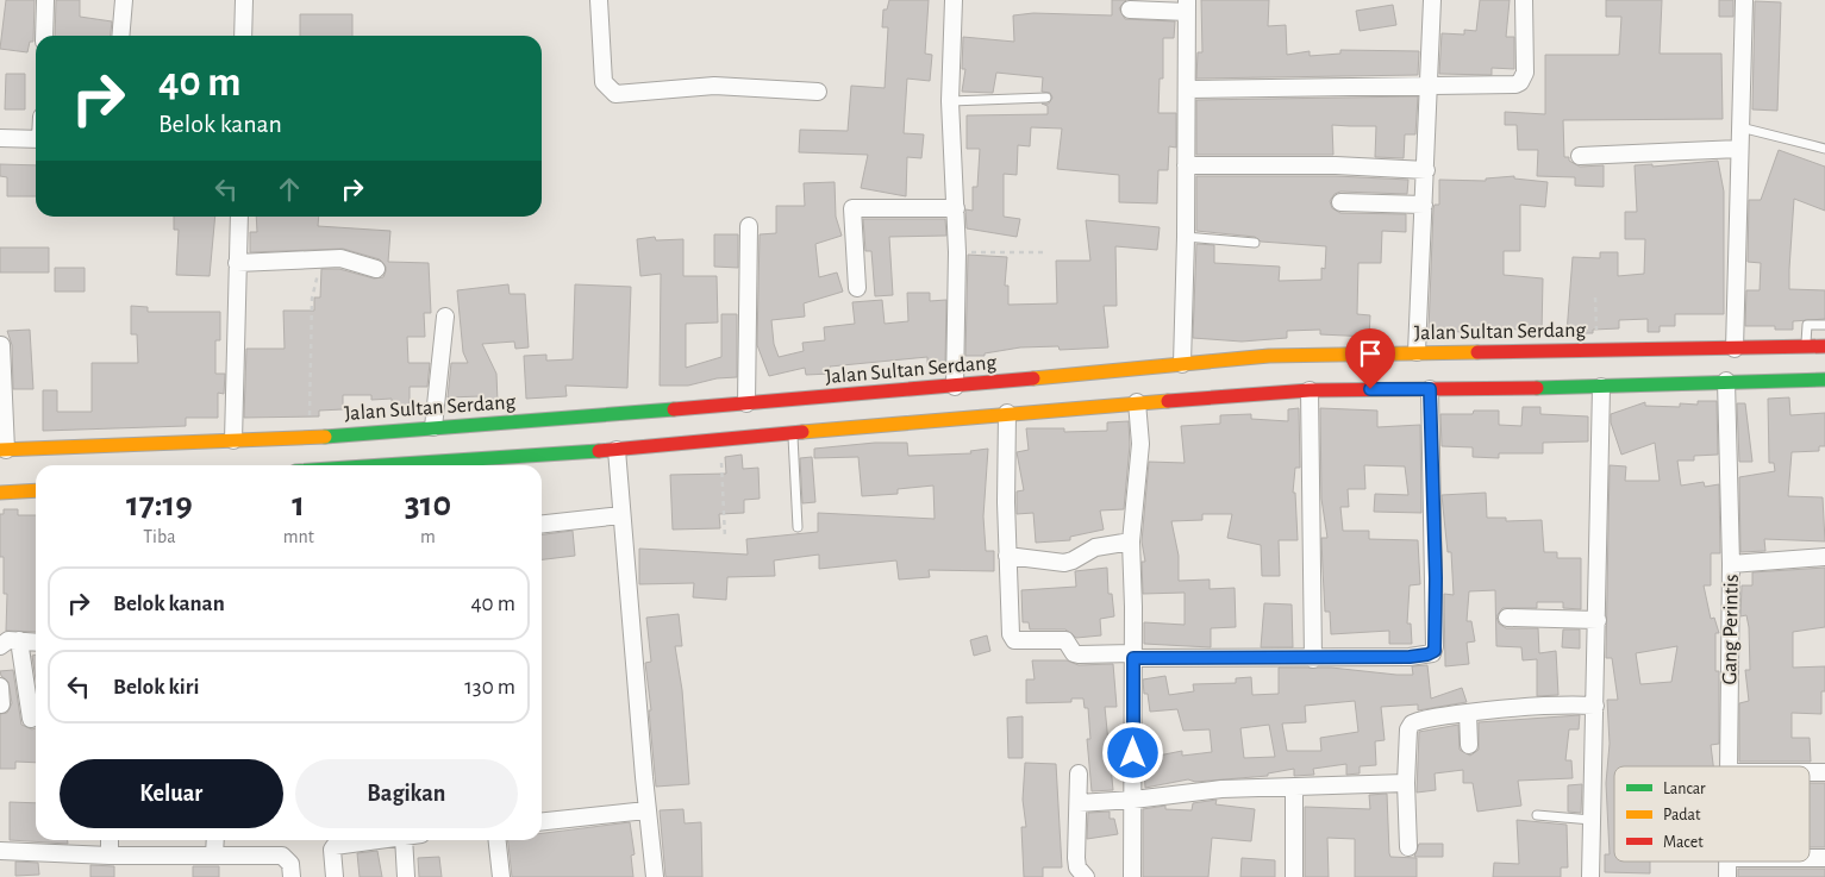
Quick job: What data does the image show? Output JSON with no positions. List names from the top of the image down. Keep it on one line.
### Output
{"streets":{"highway":["Jalan Sultan Serdang"],"street":["Gang Perintis"]},"crossings":[["Jalan Sultan Serdang","Gang Perintis"]],"legend":["Lancar","Padat","Macet"],"page":{"turn":["40 m","Belok kanan"],"eta":["17:19","Tiba","1","mnt","310","m"],"list":[{"name":"Belok kanan","value":"40 m"},{"name":"Belok kiri","value":"130 m"}],"buttons":["Keluar","Bagikan"]}}
